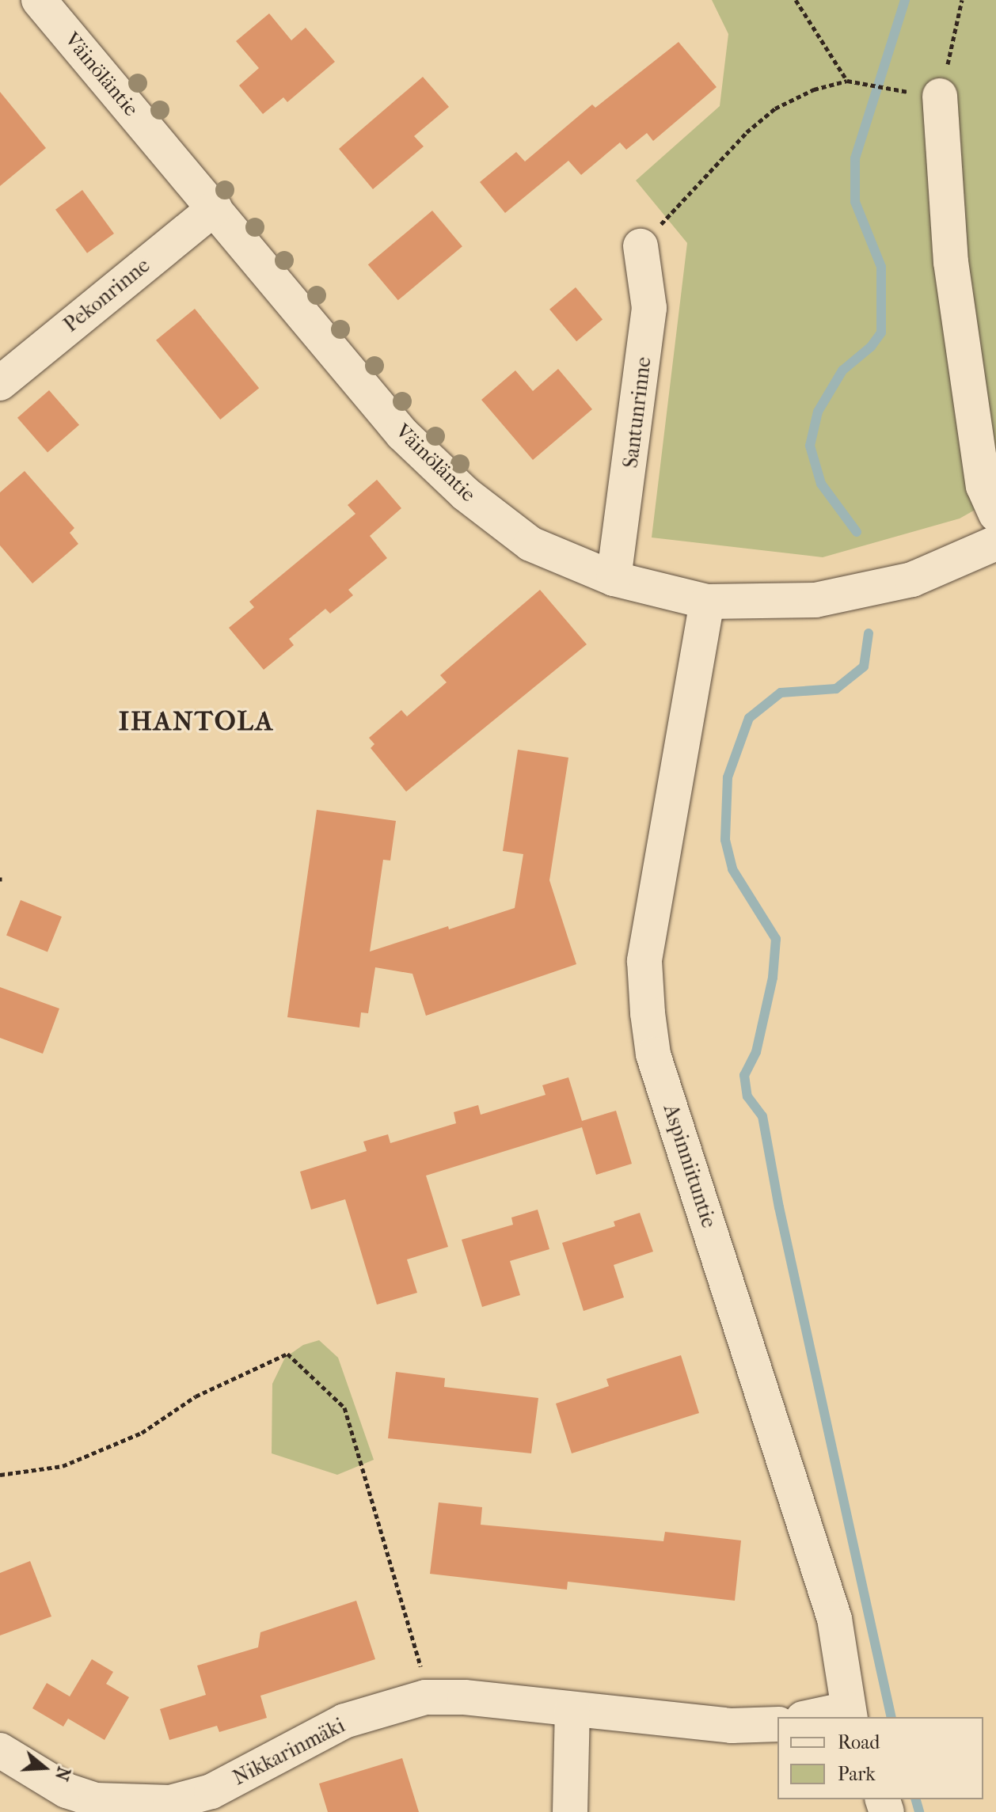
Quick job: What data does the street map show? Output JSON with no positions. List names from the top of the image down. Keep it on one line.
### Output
{"streets":{"street":["Väinöläntie","Pekonrinne","Santunrinne","Aspinniituntie","Nikkarinmäki"]},"crossings":[["Väinöläntie","Pekonrinne"],["Väinöläntie","Santunrinne"],["Väinöläntie","Aspinniituntie"]],"districts":["IHANTOLA"],"legend":["Road","Park"],"north":"right"}
